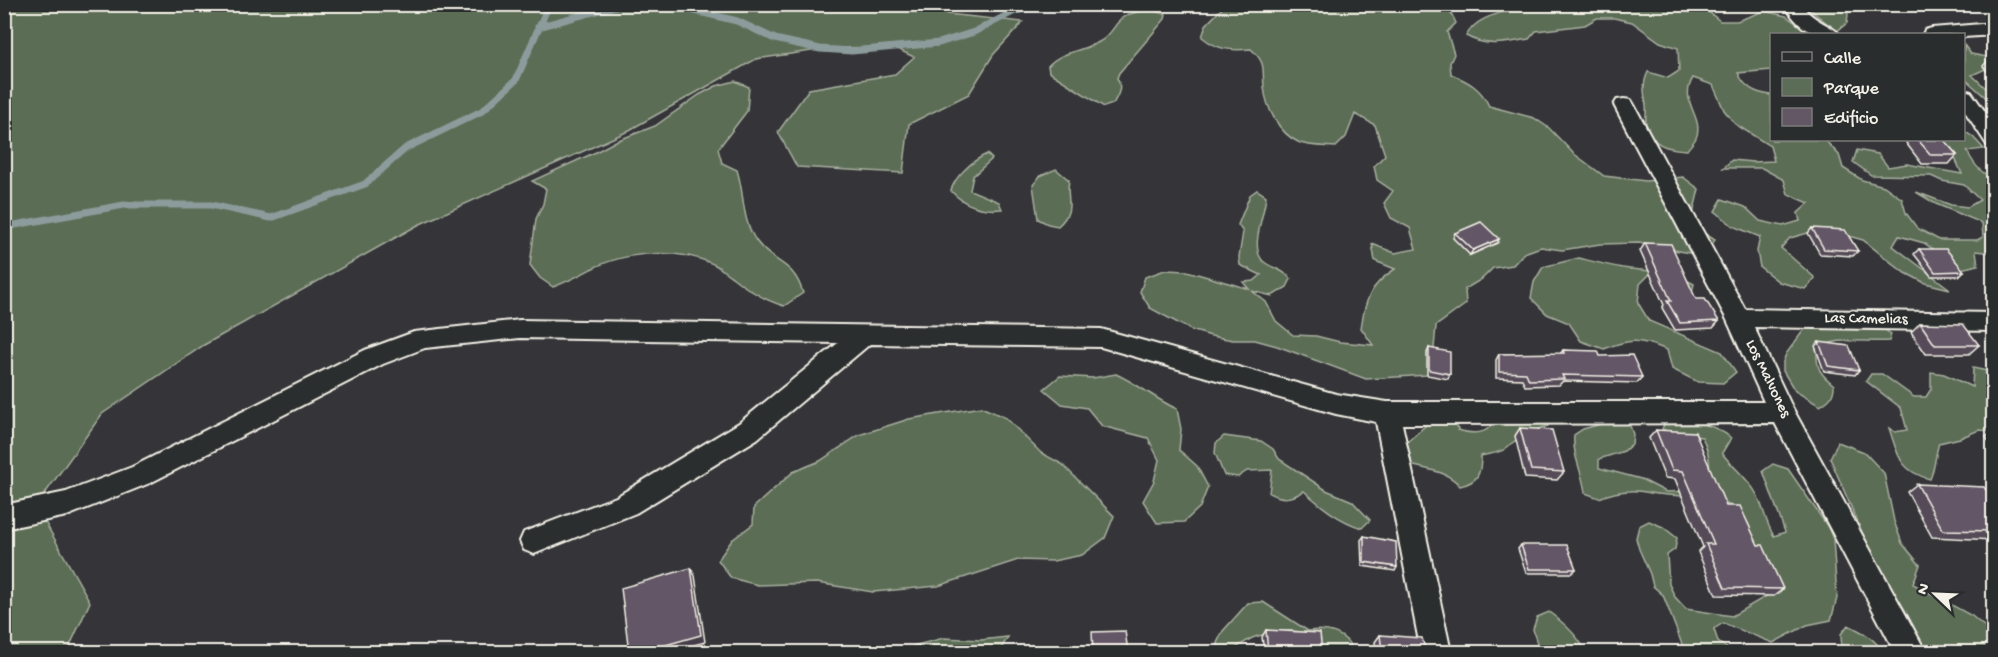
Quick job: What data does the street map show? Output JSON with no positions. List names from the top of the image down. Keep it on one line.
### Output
{"streets":{"street":["Las Camelias","Los Malvones"]},"crossings":[["Las Camelias","Los Malvones"]],"legend":["Calle","Parque","Edificio"],"north":"top left"}
